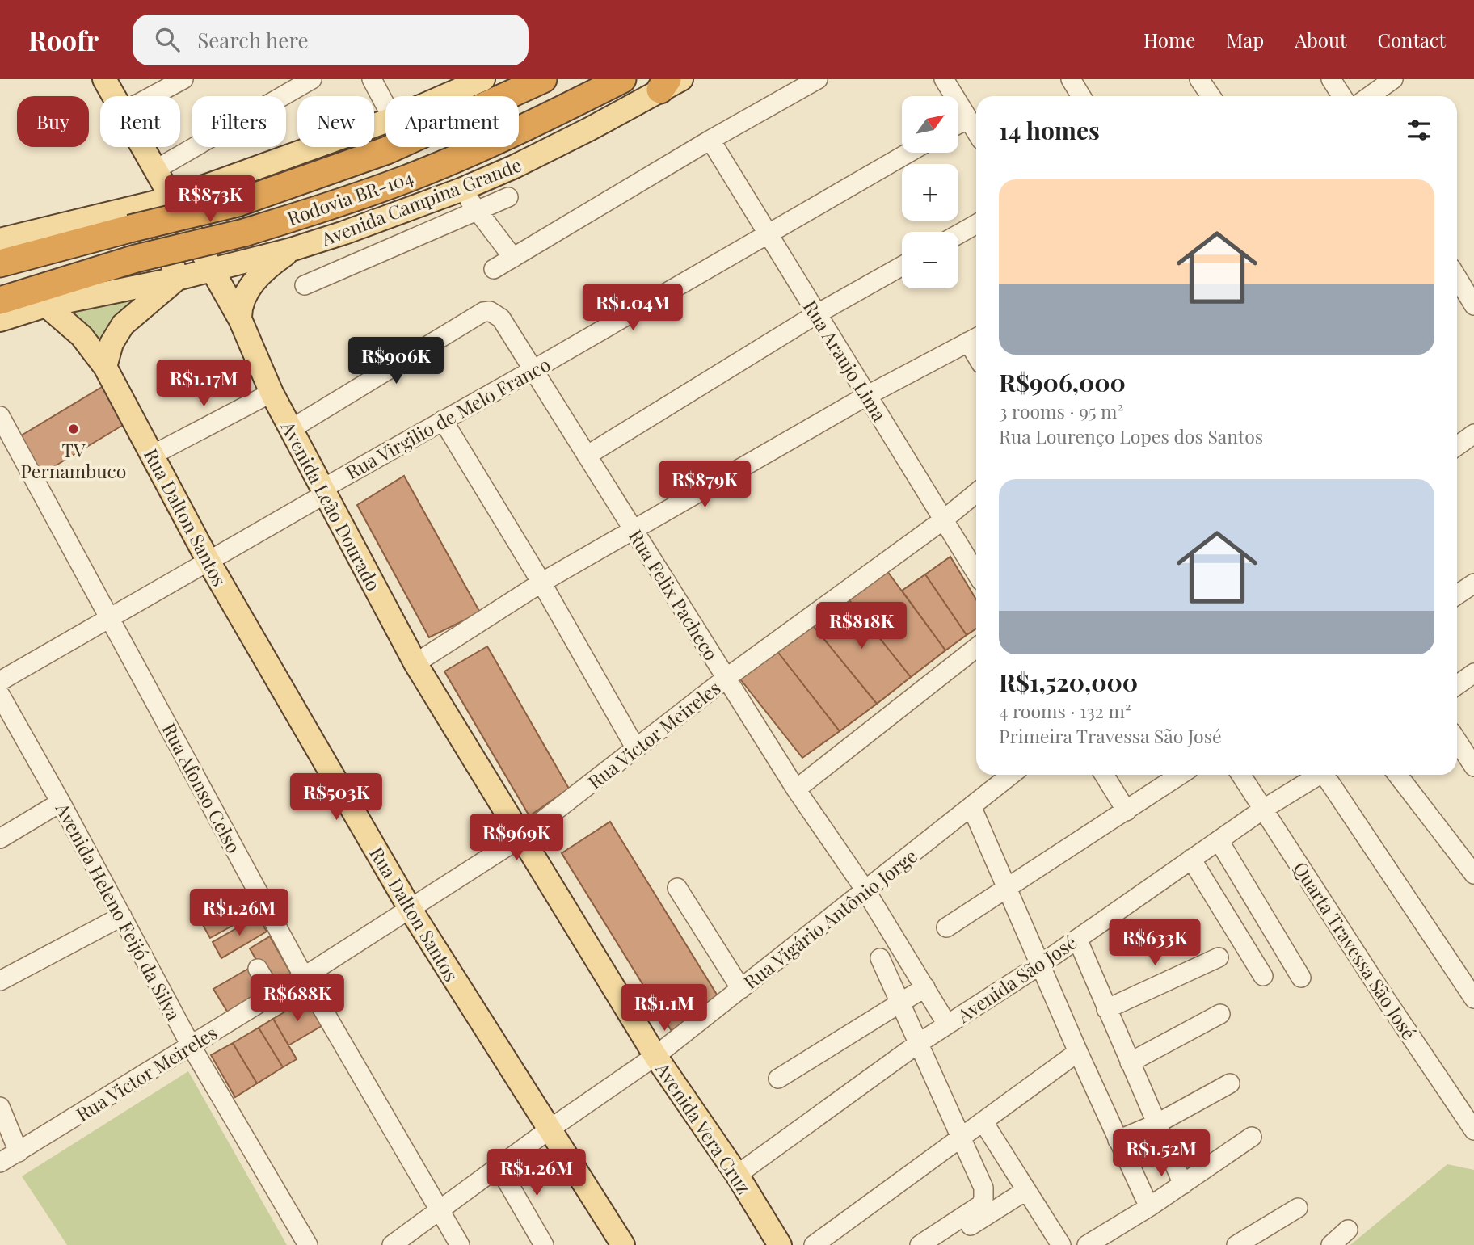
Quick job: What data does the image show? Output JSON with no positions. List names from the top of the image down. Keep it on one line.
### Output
{"streets":{"highway":["Rodovia BR-104"],"main road":["Avenida Campina Grande","Avenida Leão Dourado","Rua Dalton Santos","Avenida Vera Cruz"],"street":["Rua Araujo Lima","Rua Virgilio de Melo Franco","Rua Felix Pacheco","Rua Victor Meireles","Rua Afonso Celso","Avenida Heleno Feijó da Silva","Rua Vigário Antônio Jorge","Quarta Travessa São José","Avenida São José"]},"crossings":[["Avenida Campina Grande","Avenida Leão Dourado"],["Avenida Campina Grande","Rua Dalton Santos"],["Rua Araujo Lima","Rua Virgilio de Melo Franco"],["Rua Araujo Lima","Rua Victor Meireles"],["Rua Virgilio de Melo Franco","Avenida Leão Dourado"],["Rua Virgilio de Melo Franco","Rua Dalton Santos"],["Rua Virgilio de Melo Franco","Rua Felix Pacheco"],["Rua Virgilio de Melo Franco","Rua Afonso Celso"],["Avenida Leão Dourado","Rua Felix Pacheco"],["Avenida Leão Dourado","Rua Victor Meireles"],["Avenida Leão Dourado","Avenida Vera Cruz"],["Rua Dalton Santos","Rua Victor Meireles"],["Rua Dalton Santos","Rua Vigário Antônio Jorge"],["Rua Felix Pacheco","Rua Victor Meireles"],["Rua Felix Pacheco","Rua Vigário Antônio Jorge"],["Rua Felix Pacheco","Avenida São José"],["Rua Victor Meireles","Rua Afonso Celso"],["Rua Victor Meireles","Avenida Heleno Feijó da Silva"],["Rua Victor Meireles","Avenida Vera Cruz"],["Rua Afonso Celso","Rua Vigário Antônio Jorge"],["Rua Vigário Antônio Jorge","Avenida Vera Cruz"],["Quarta Travessa São José","Avenida São José"],["Avenida São José","Avenida Vera Cruz"]],"places":["TV Pernambuco"],"north":"top right","page":{"header":"Roofr","search":"Search here","nav":["Home","Map","About","Contact"],"map_buttons":["+","−"],"chip":["Buy","Rent","Filters","New","Apartment"],"heading":"14 homes","list":[{"name":"R$906,000","note":"3 rooms · 95 m² · Rua Lourenço Lopes dos Santos"},{"name":"R$1,520,000","note":"4 rooms · 132 m² · Primeira Travessa São José"}],"price":["R$873K","R$1.04M","R$906K","R$1.17M","R$879K","R$818K","R$503K","R$969K","R$1.26M","R$633K","R$688K","R$1.1M","R$1.52M","R$1.26M"]}}
